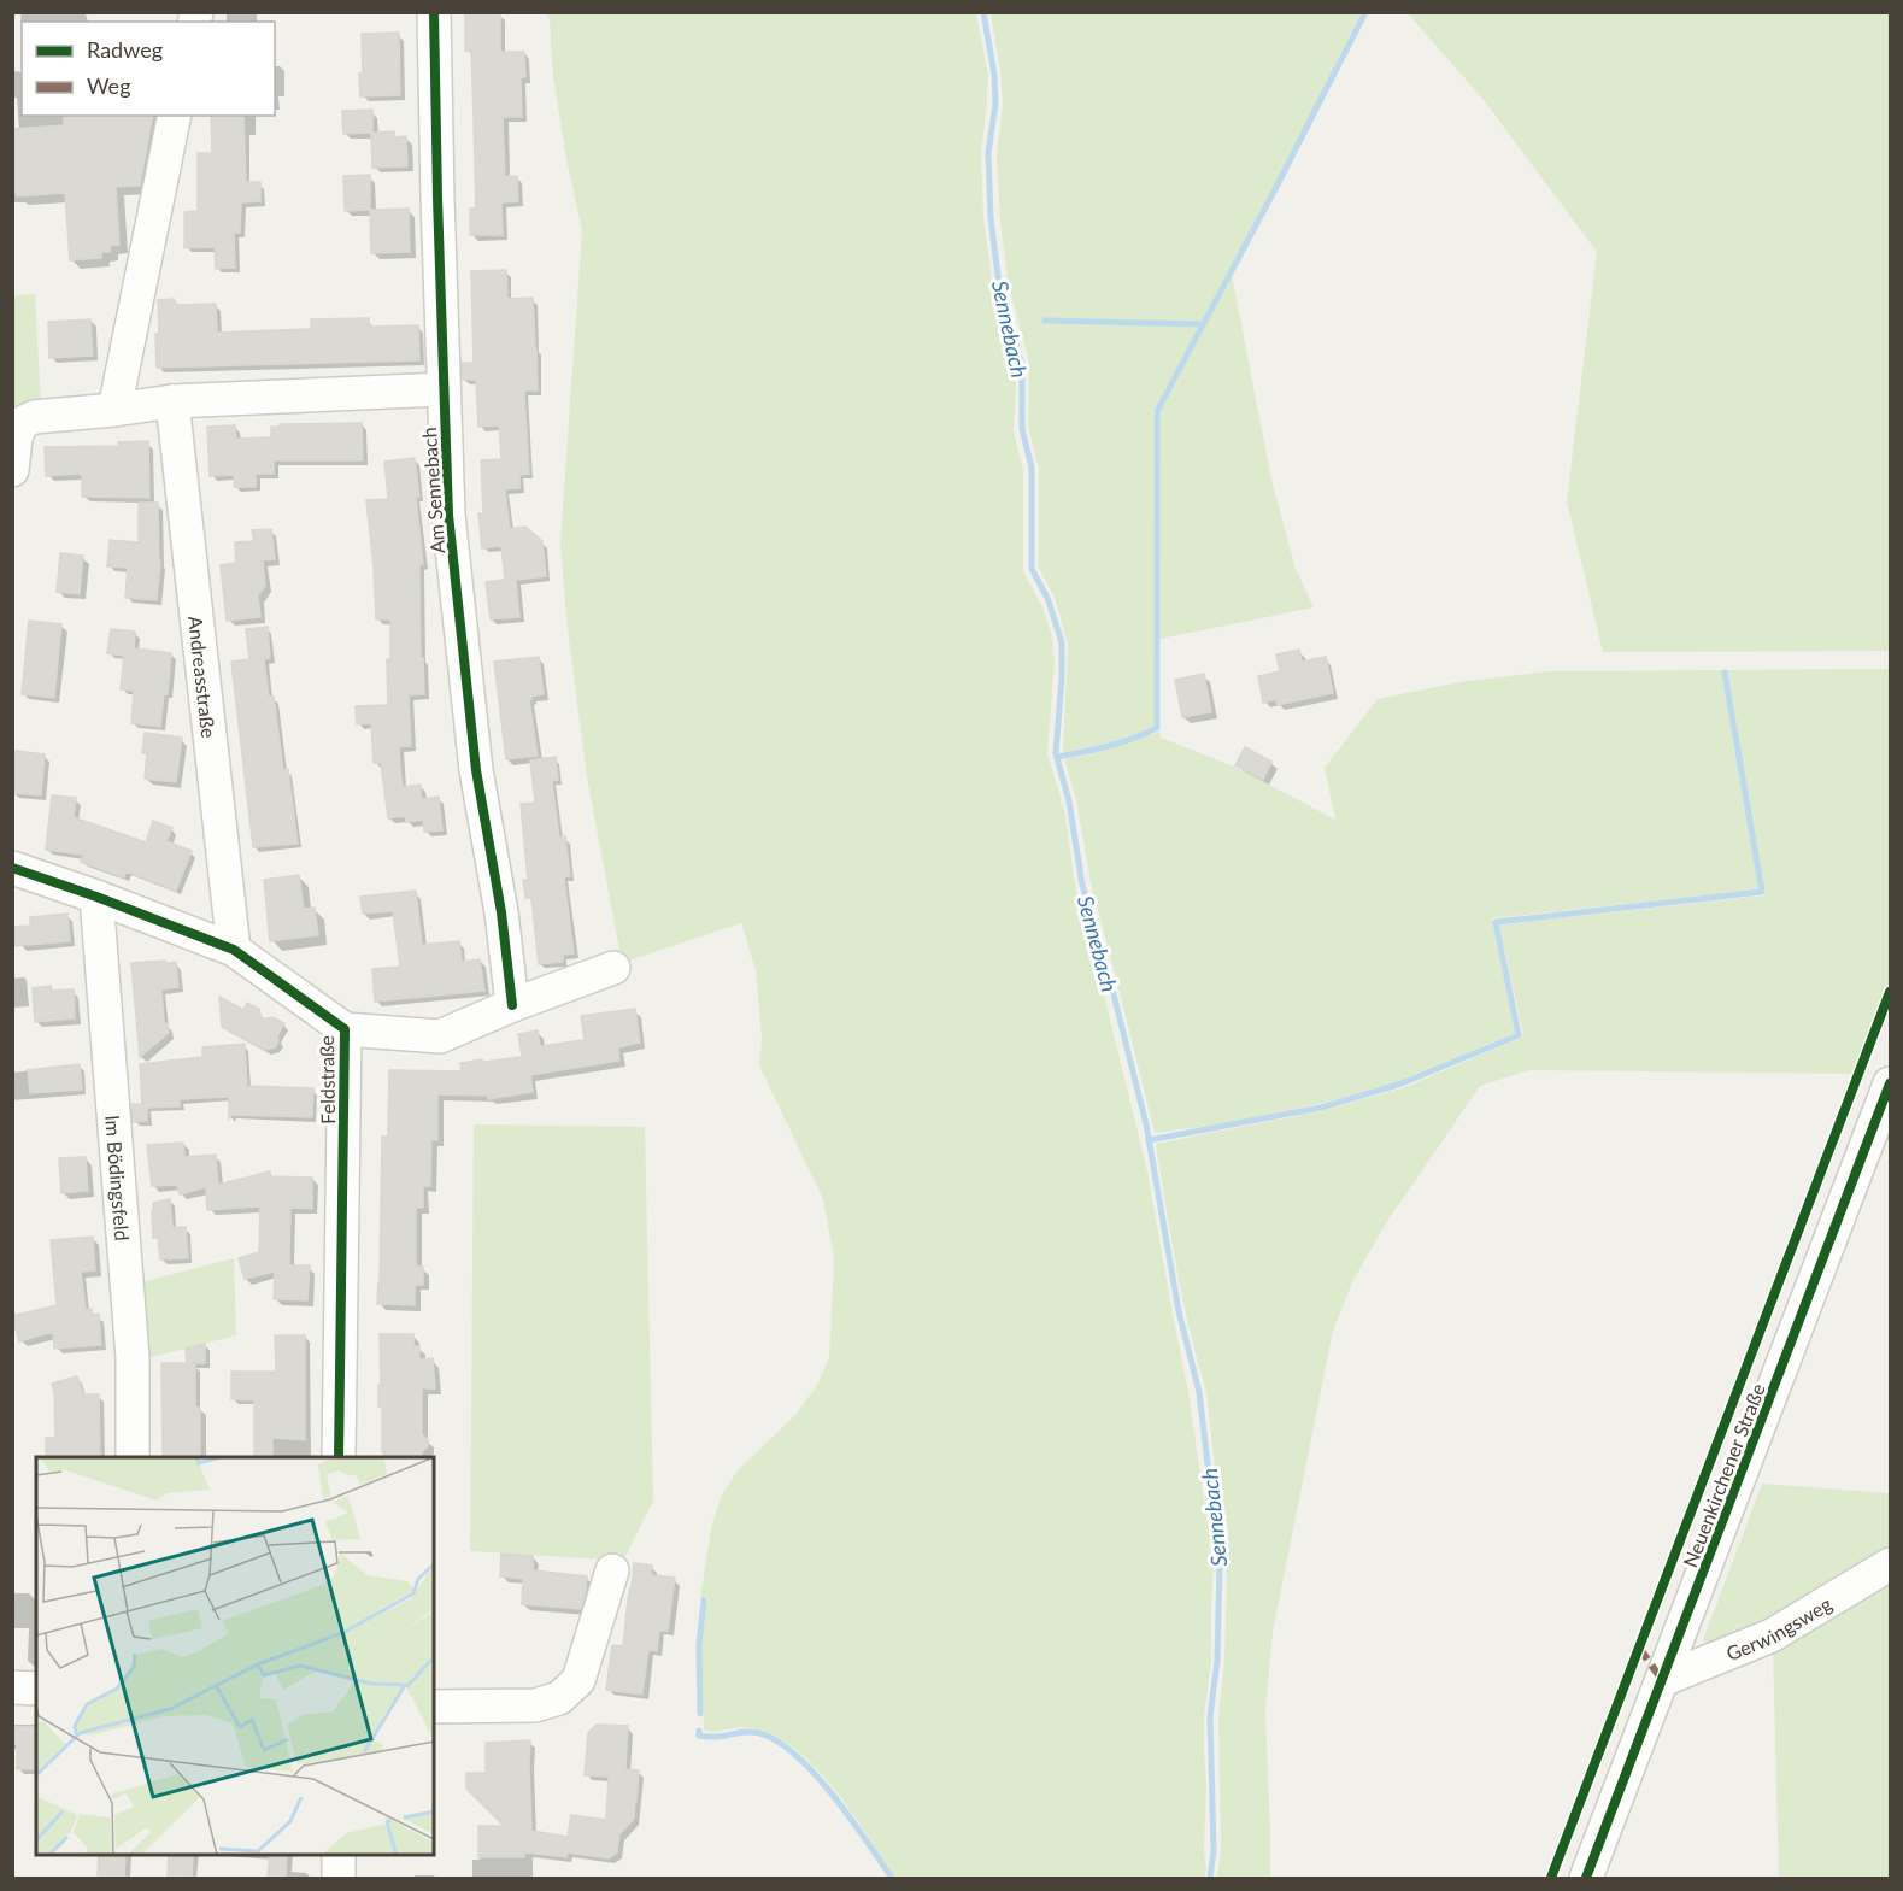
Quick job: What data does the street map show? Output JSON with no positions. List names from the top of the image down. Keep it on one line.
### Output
{"streets":{"street":["Am Sennebach","Andreasstraße","Feldstraße","Im Bödingsfeld","Neuenkirchener Straße","Gerwingsweg"]},"crossings":[["Am Sennebach","Feldstraße"],["Andreasstraße","Feldstraße"],["Feldstraße","Im Bödingsfeld"],["Neuenkirchener Straße","Gerwingsweg"]],"water":["Sennebach"],"legend":["Radweg","Weg"]}
